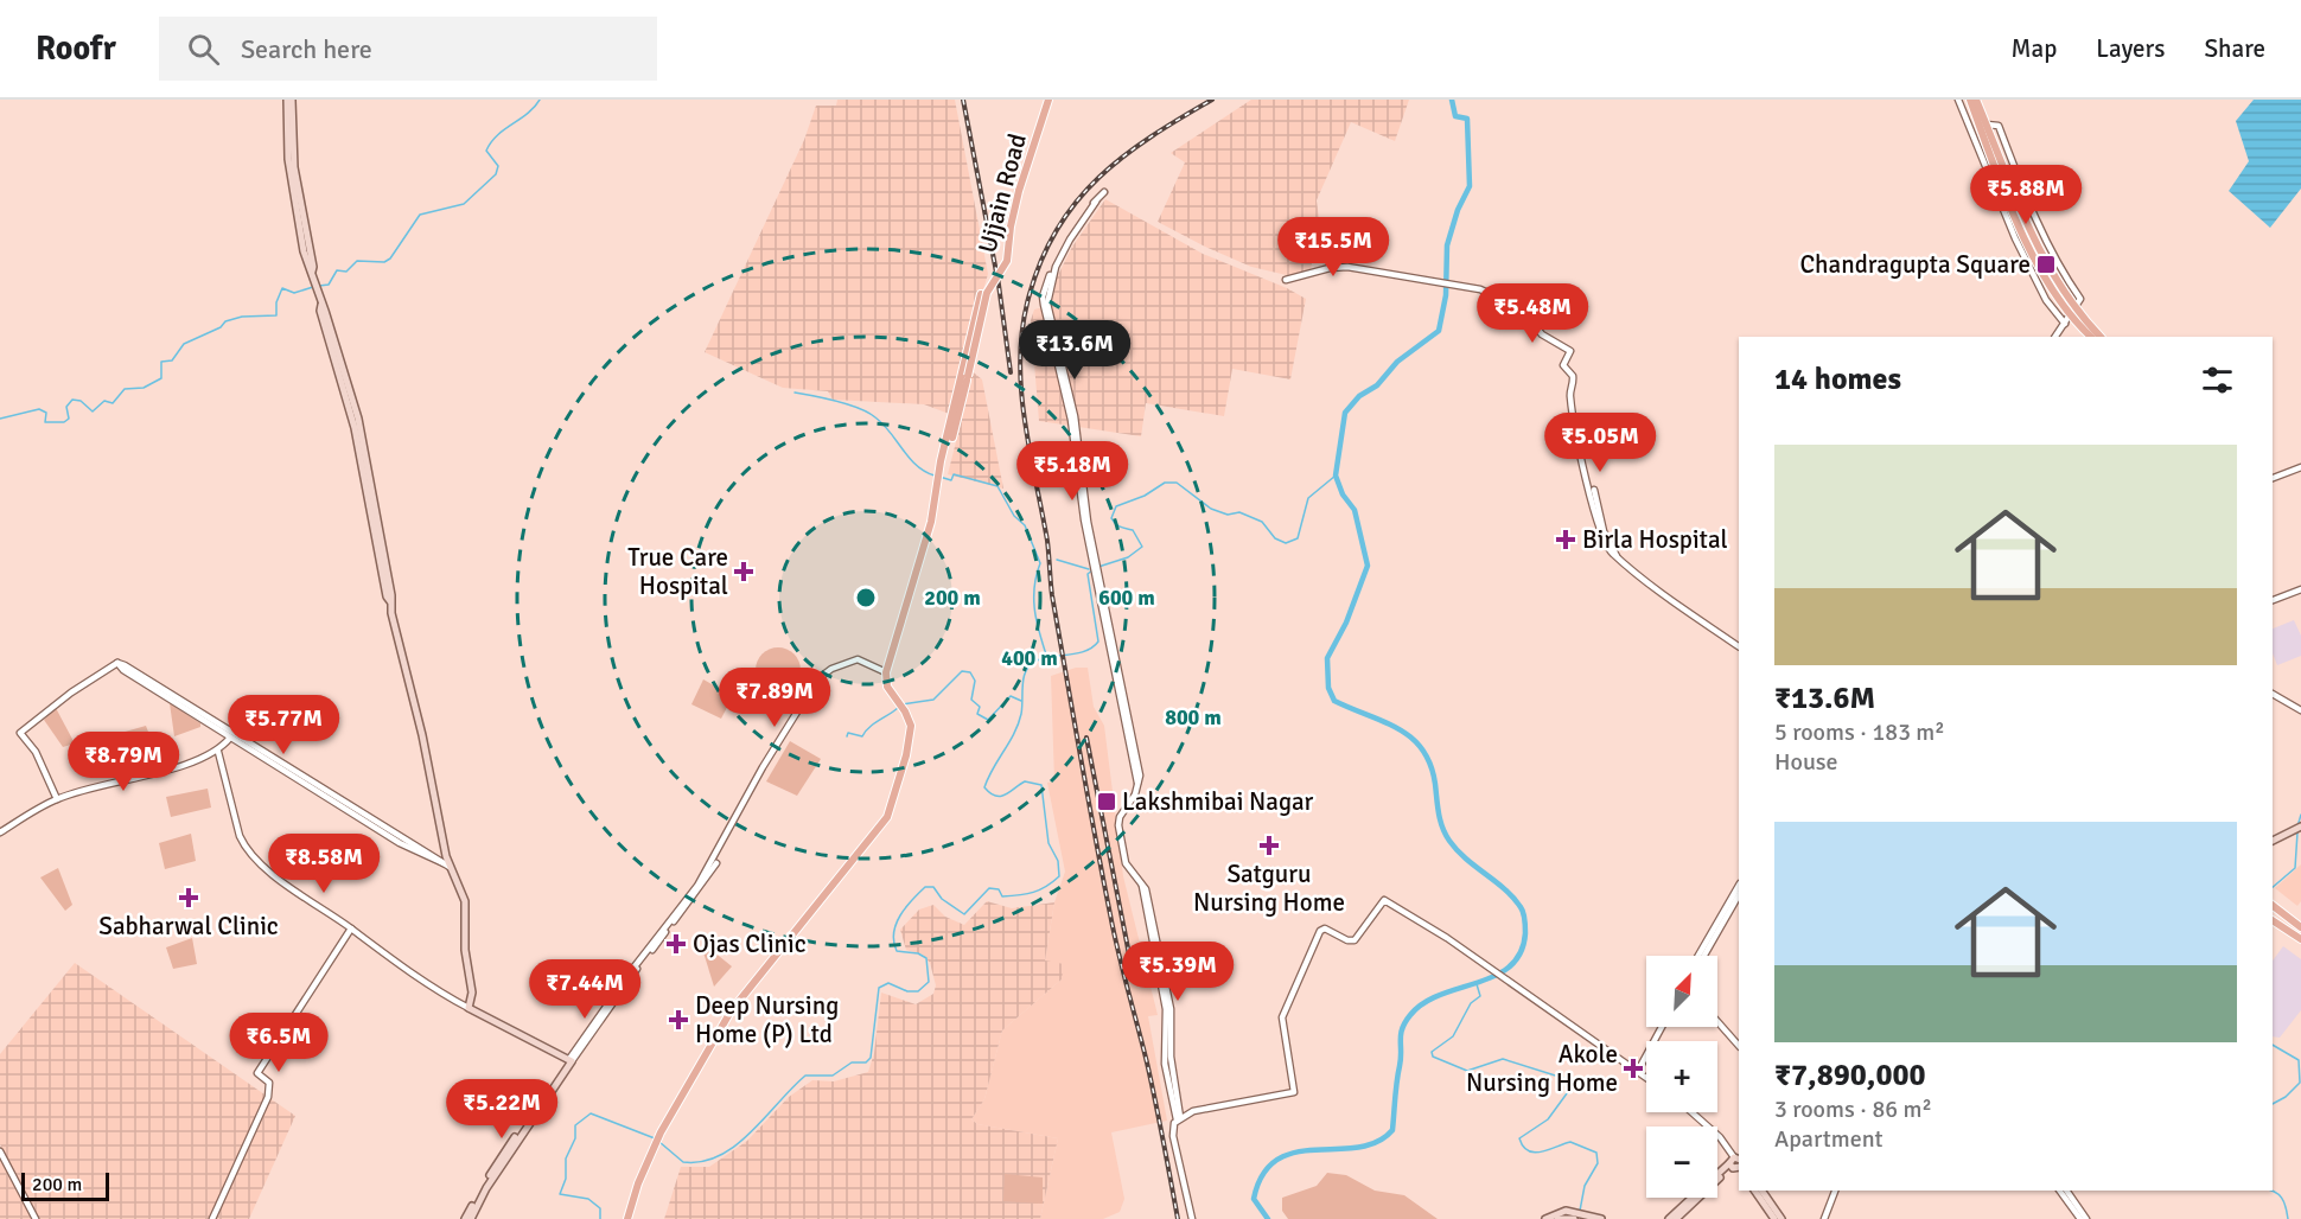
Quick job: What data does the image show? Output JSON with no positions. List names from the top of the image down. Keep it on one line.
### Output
{"streets":{"main road":["Ujjain Road"]},"places":{"transit":["Chandragupta Square","Lakshmibai Nagar"],"health":["Birla Hospital","True Care Hospital","Satguru Nursing Home","Sabharwal Clinic","Ojas Clinic","Deep Nursing Home (P) Ltd","Akole Nursing Home"]},"scale_bar":"200 m","north":"top right","page":{"header":"Roofr","search":"Search here","nav":["Map","Layers","Share"],"price":["₹5.88M","₹15.5M","₹5.48M","₹13.6M","₹5.05M","₹5.18M","₹7.89M","₹5.77M","₹8.79M","₹8.58M","₹5.39M","₹7.44M","₹6.5M","₹5.22M"],"heading":"14 homes","list":[{"name":"₹13.6M","note":"5 rooms · 183 m² · House"},{"name":"₹7,890,000","note":"3 rooms · 86 m² · Apartment"}],"map_buttons":["+","−"],"scale":"200 m"},"rings":["200 m","600 m","400 m","800 m"]}
